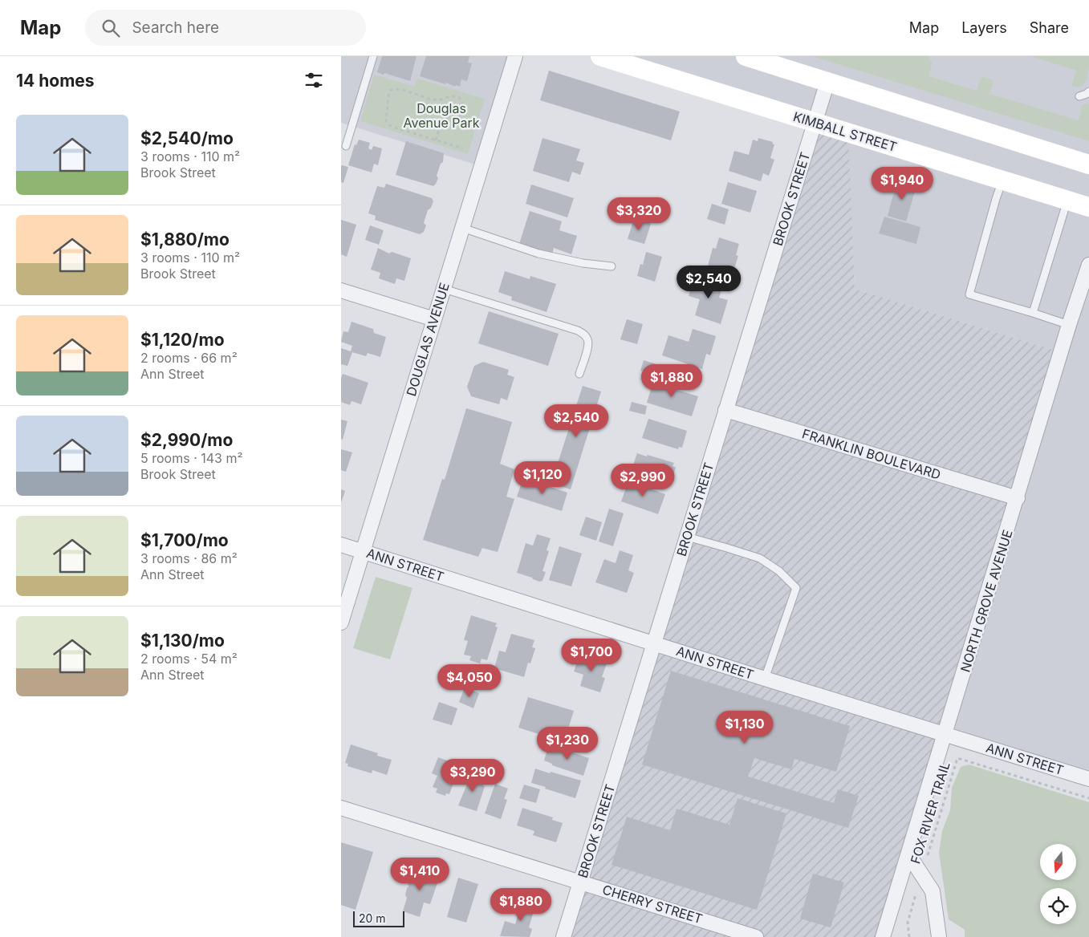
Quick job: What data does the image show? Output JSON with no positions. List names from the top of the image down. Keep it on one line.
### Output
{"streets":{"main road":["KIMBALL STREET"],"street":["BROOK STREET","DOUGLAS AVENUE","FRANKLIN BOULEVARD","ANN STREET","NORTH GROVE AVENUE","CHERRY STREET"],"path":["FOX RIVER TRAIL"]},"crossings":[["KIMBALL STREET","BROOK STREET"],["BROOK STREET","FRANKLIN BOULEVARD"],["BROOK STREET","ANN STREET"],["BROOK STREET","CHERRY STREET"],["DOUGLAS AVENUE","ANN STREET"],["FRANKLIN BOULEVARD","NORTH GROVE AVENUE"],["ANN STREET","NORTH GROVE AVENUE"]],"parks":["Douglas Avenue Park"],"scale_bar":"20 m","north":"bottom","page":{"header":"Map","search":"Search here","nav":["Map","Layers","Share"],"heading":"14 homes","list":[{"name":"$2,540/mo","note":"3 rooms · 110 m² · Brook Street"},{"name":"$1,880/mo","note":"3 rooms · 110 m² · Brook Street"},{"name":"$1,120/mo","note":"2 rooms · 66 m² · Ann Street"},{"name":"$2,990/mo","note":"5 rooms · 143 m² · Brook Street"},{"name":"$1,700/mo","note":"3 rooms · 86 m² · Ann Street"},{"name":"$1,130/mo","note":"2 rooms · 54 m² · Ann Street"}],"price":["$1,940","$3,320","$2,540","$1,880","$2,540","$1,120","$2,990","$1,700","$4,050","$1,130","$1,230","$3,290","$1,410","$1,880"],"scale":"20 m"}}
